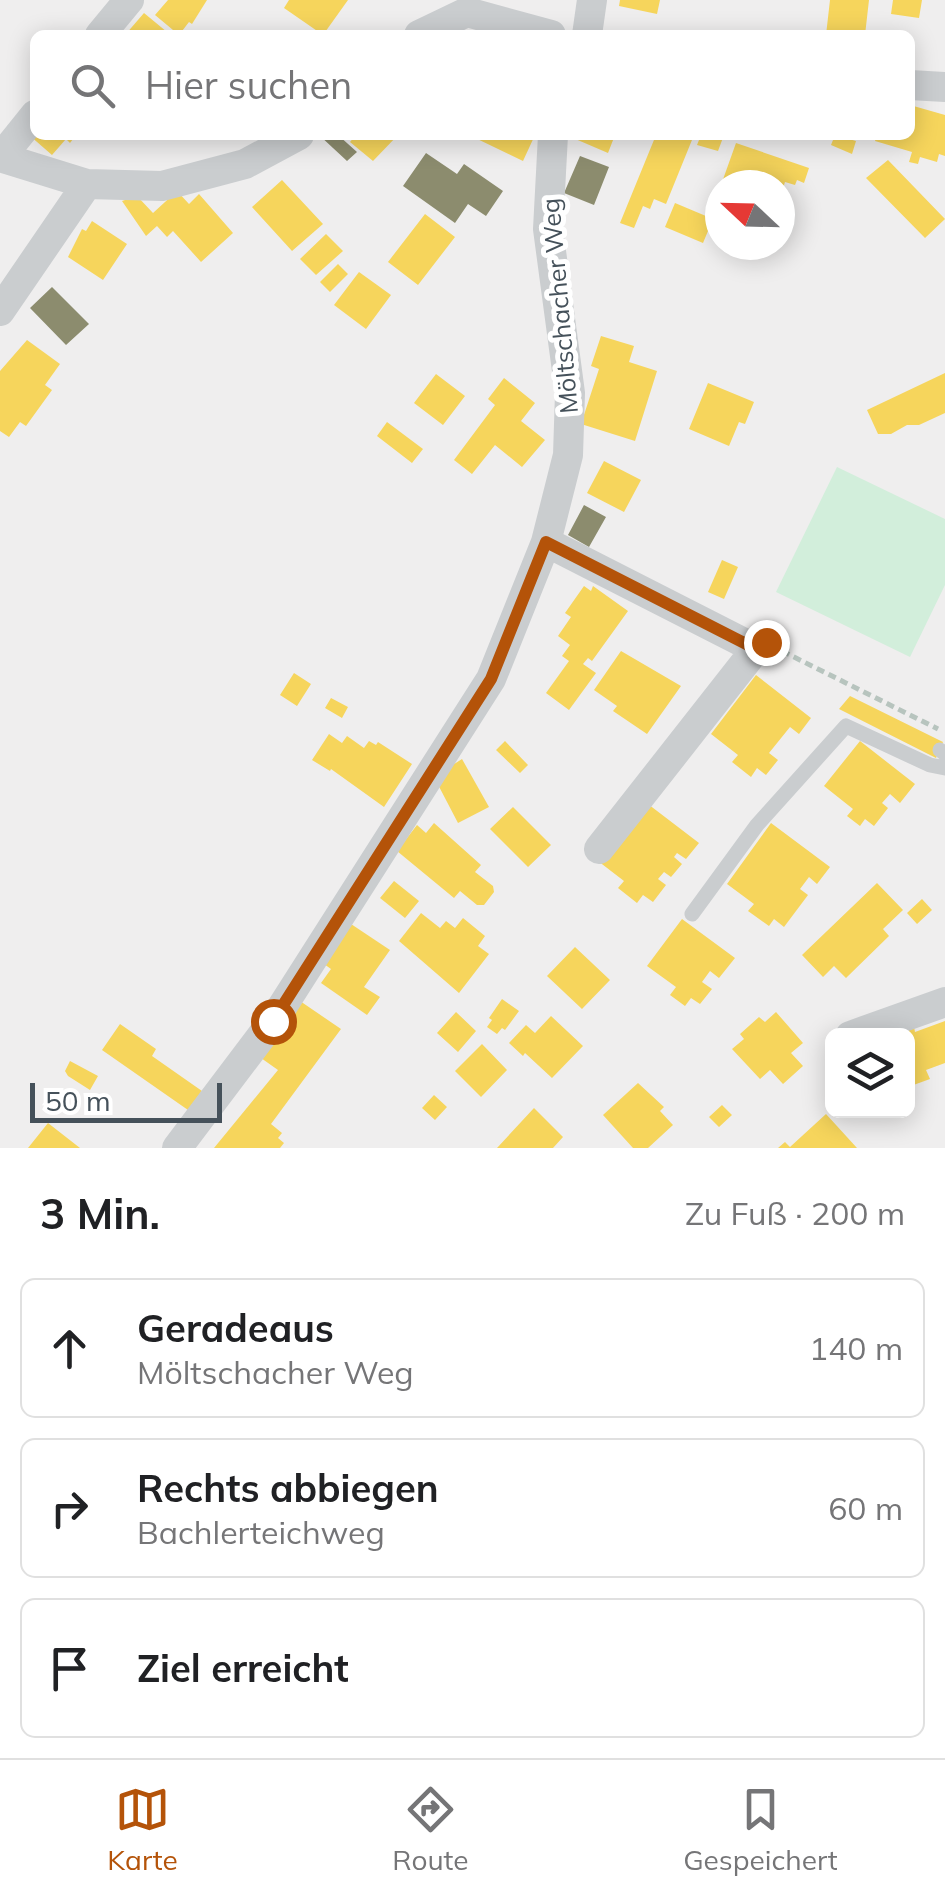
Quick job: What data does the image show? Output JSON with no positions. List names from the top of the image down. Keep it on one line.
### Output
{"streets":{"street":["Möltschacher Weg"]},"scale_bar":"50 m","north":"left","page":{"search":"Hier suchen","scale":"50 m","heading":["3 Min.","Zu Fuß · 200 m"],"list":[["Geradeaus","Möltschacher Weg","140 m"],["Rechts abbiegen","Bachlerteichweg","60 m"],"Ziel erreicht"],"nav":["Karte","Route","Gespeichert"]}}
